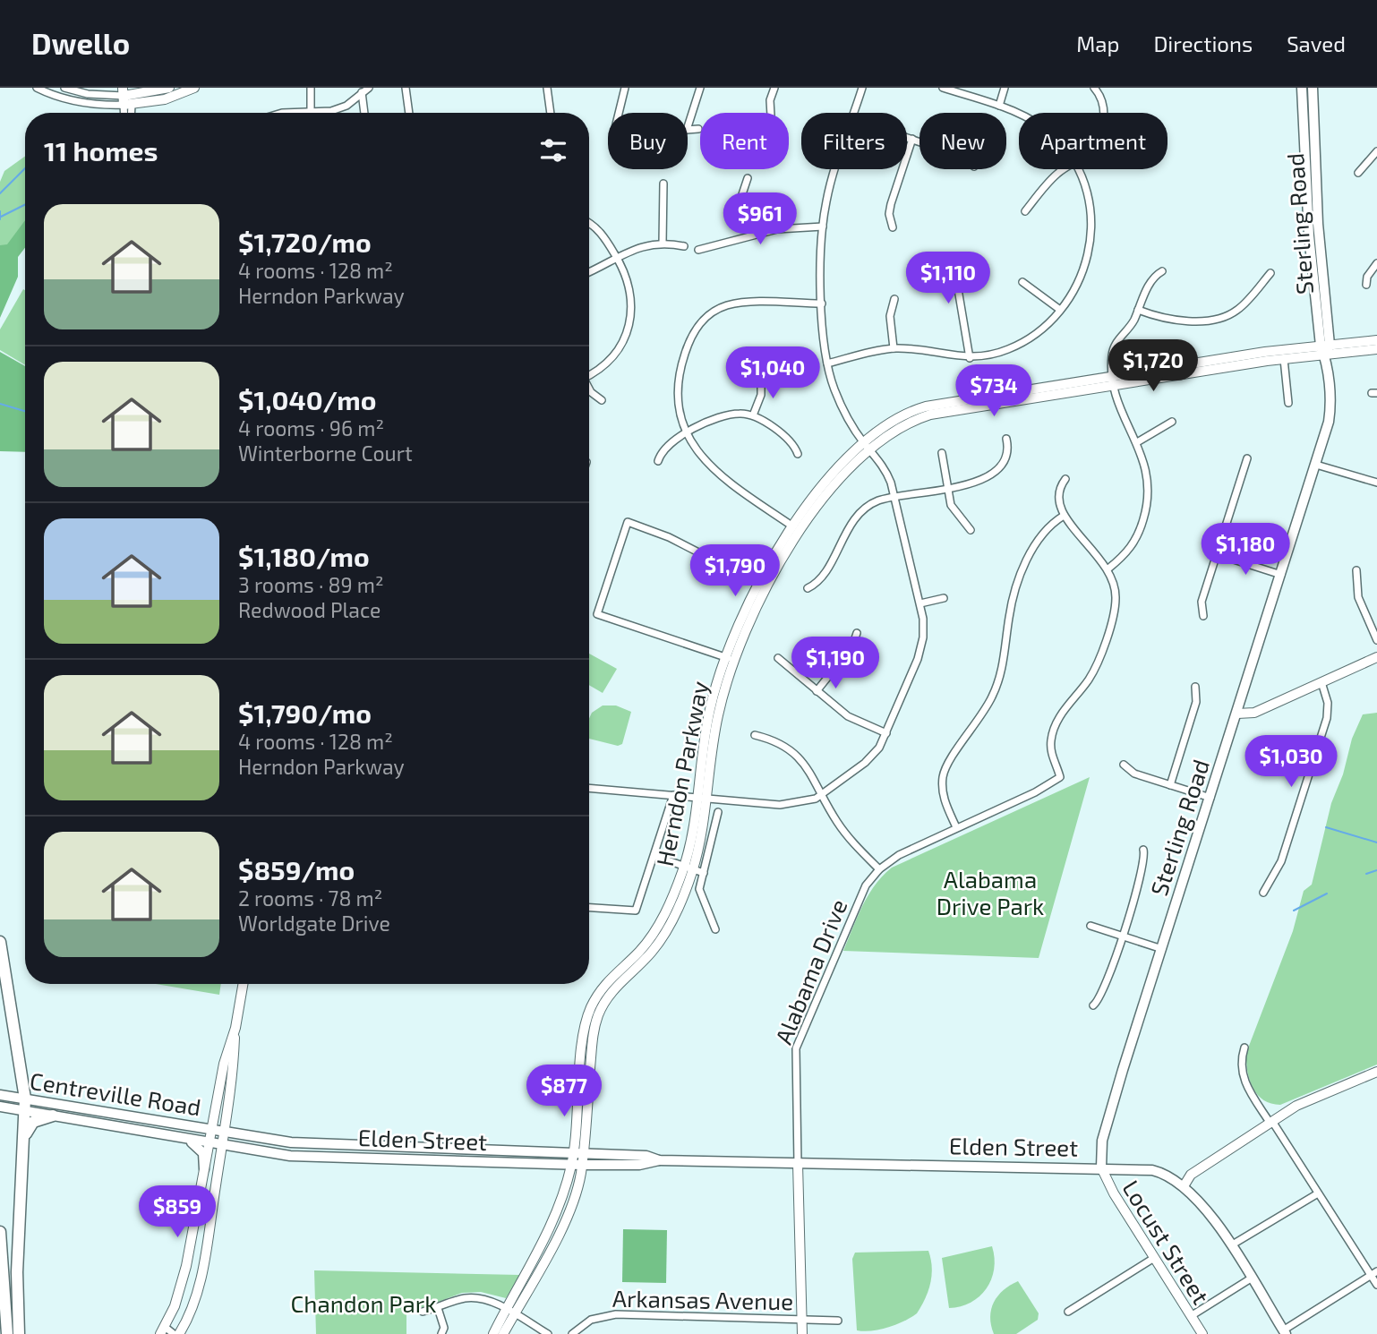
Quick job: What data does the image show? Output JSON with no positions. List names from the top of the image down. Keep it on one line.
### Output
{"streets":{"main road":["Sterling Road","Herndon Parkway","Alabama Drive","Centreville Road","Elden Street","Locust Street"],"street":["Arkansas Avenue"]},"crossings":[["Sterling Road","Herndon Parkway"],["Sterling Road","Elden Street"],["Sterling Road","Locust Street"],["Herndon Parkway","Elden Street"],["Alabama Drive","Elden Street"],["Alabama Drive","Arkansas Avenue"],["Centreville Road","Elden Street"],["Elden Street","Locust Street"]],"parks":["Alabama Drive Park","Chandon Park"],"page":{"header":"Dwello","nav":["Map","Directions","Saved"],"chip":["Buy","Rent","Filters","New","Apartment"],"heading":"11 homes","list":[{"name":"$1,720/mo","note":"4 rooms · 128 m² · Herndon Parkway"},{"name":"$1,040/mo","note":"4 rooms · 96 m² · Winterborne Court"},{"name":"$1,180/mo","note":"3 rooms · 89 m² · Redwood Place"},{"name":"$1,790/mo","note":"4 rooms · 128 m² · Herndon Parkway"},{"name":"$859/mo","note":"2 rooms · 78 m² · Worldgate Drive"}],"price":["$961","$1,110","$1,720","$1,040","$734","$1,180","$1,790","$1,190","$1,030","$877","$859"]}}
